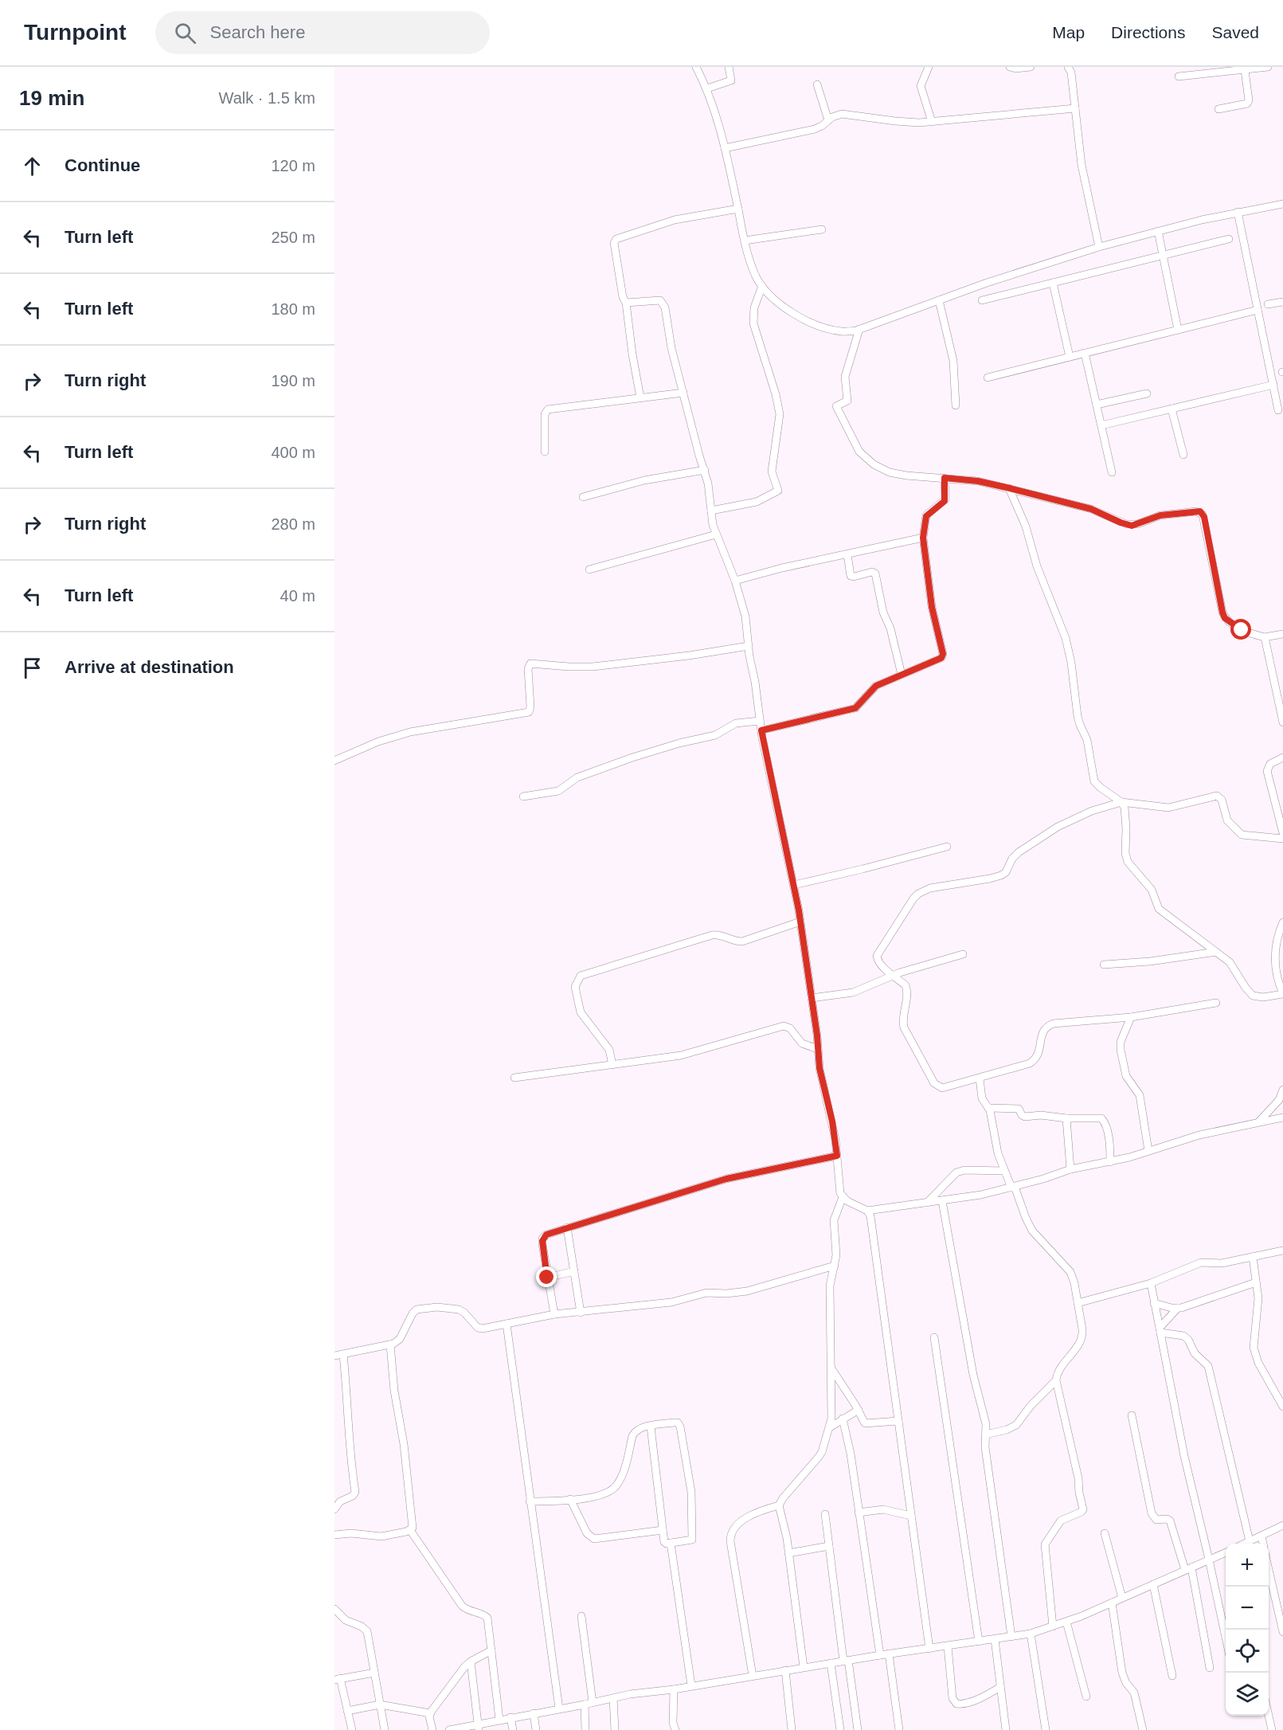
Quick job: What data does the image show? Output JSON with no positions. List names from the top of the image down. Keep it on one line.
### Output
{"page":{"header":"Turnpoint","search":"Search here","nav":["Map","Directions","Saved"],"heading":["19 min","Walk · 1.5 km"],"list":[["Continue","120 m"],["Turn left","250 m"],["Turn left","180 m"],["Turn right","190 m"],["Turn left","400 m"],["Turn right","280 m"],["Turn left","40 m"],"Arrive at destination"],"map_buttons":["+","−"]}}
